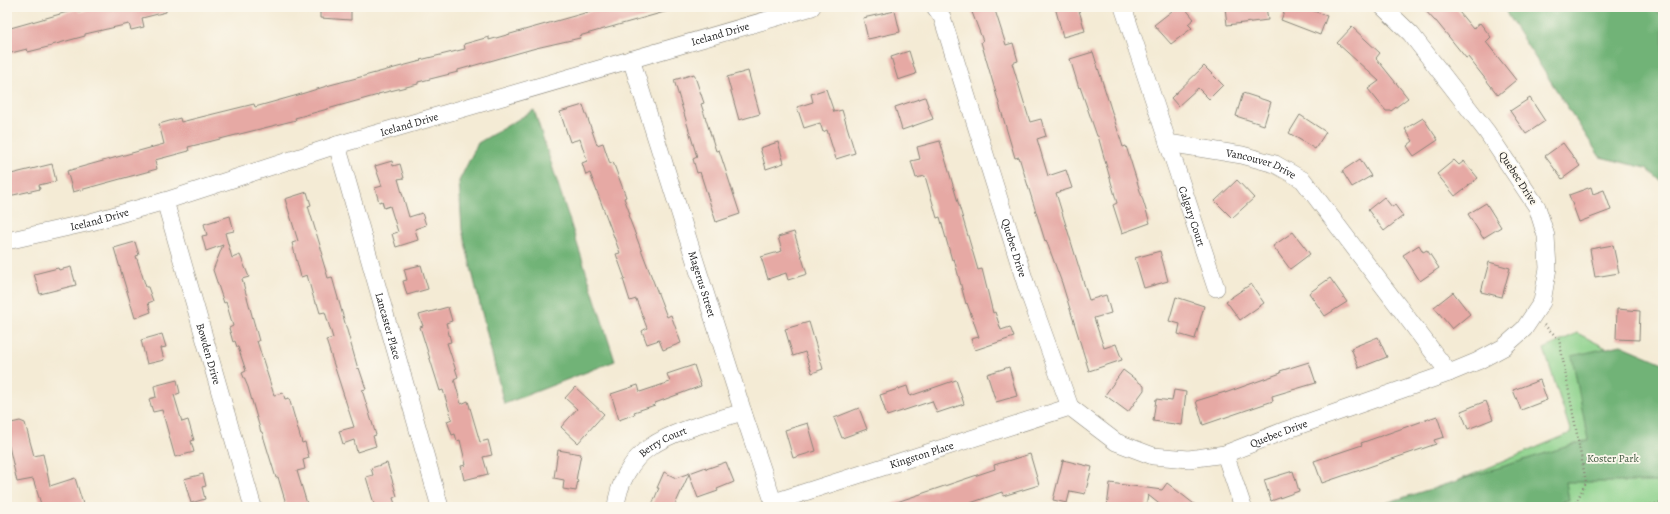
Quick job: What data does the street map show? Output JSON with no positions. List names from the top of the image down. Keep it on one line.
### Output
{"streets":{"street":["Iceland Drive","Vancouver Drive","Quebec Drive","Calgary Court","Magerus Street","Lancaster Place","Bowden Drive","Berry Court","Kingston Place"]},"crossings":[["Iceland Drive","Magerus Street"],["Iceland Drive","Lancaster Place"],["Iceland Drive","Bowden Drive"],["Vancouver Drive","Quebec Drive"],["Vancouver Drive","Calgary Court"],["Quebec Drive","Kingston Place"],["Magerus Street","Berry Court"],["Magerus Street","Kingston Place"]],"parks":["Koster Park"]}
